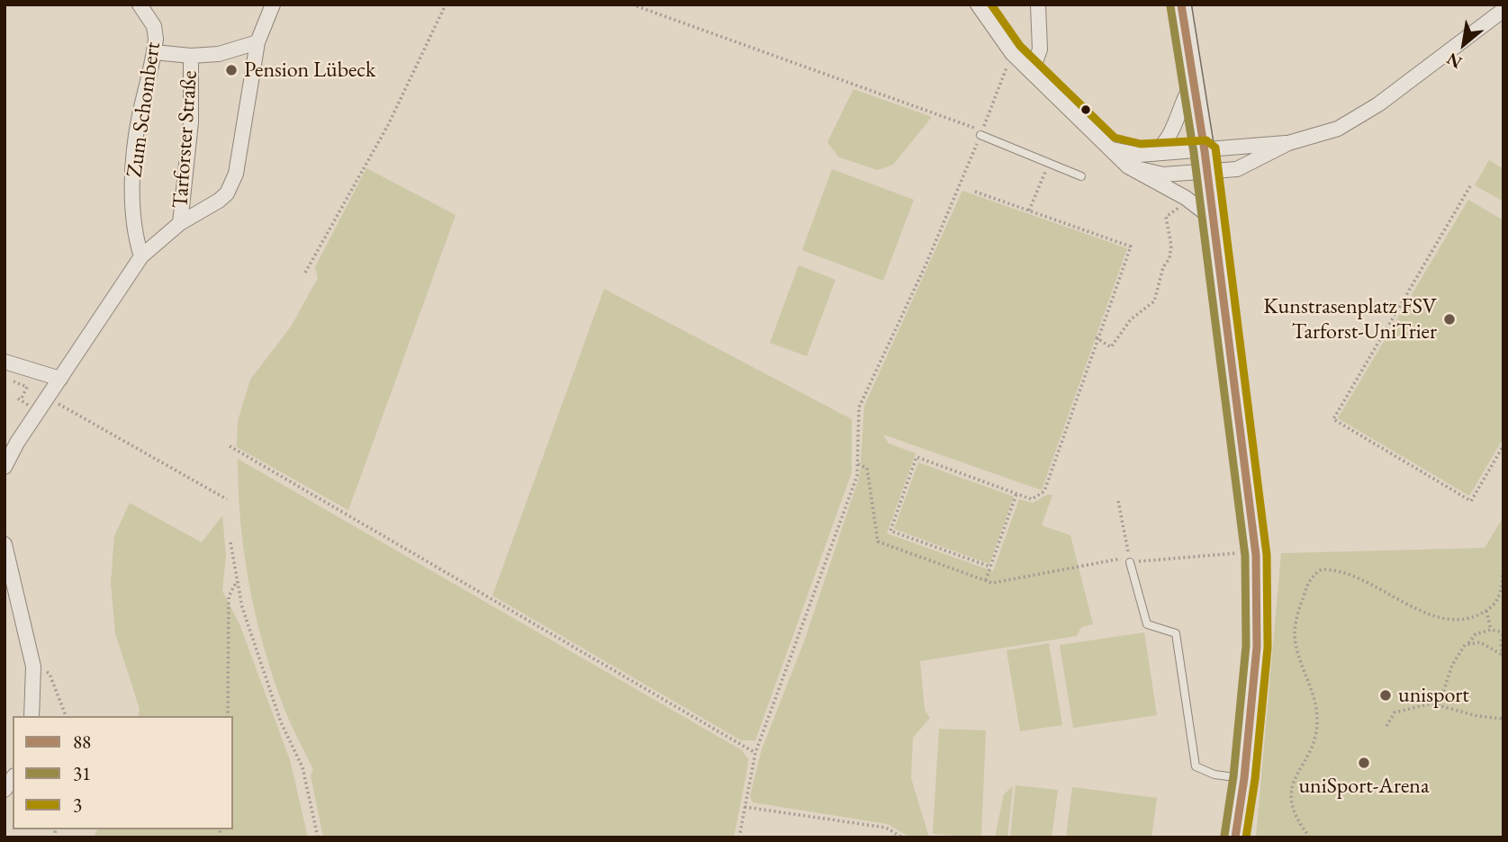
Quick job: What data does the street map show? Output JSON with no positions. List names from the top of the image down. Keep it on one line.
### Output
{"streets":{"street":["Zum Schombert","Tarforster Straße"]},"crossings":[["Zum Schombert","Tarforster Straße"]],"places":["Pension Lübeck","Kunstrasenplatz FSV Tarforst-UniTrier","unisport","uniSport-Arena"],"lines":["transit line 88","transit line 3","transit line 31"],"legend":["88","31","3"],"north":"bottom left"}
